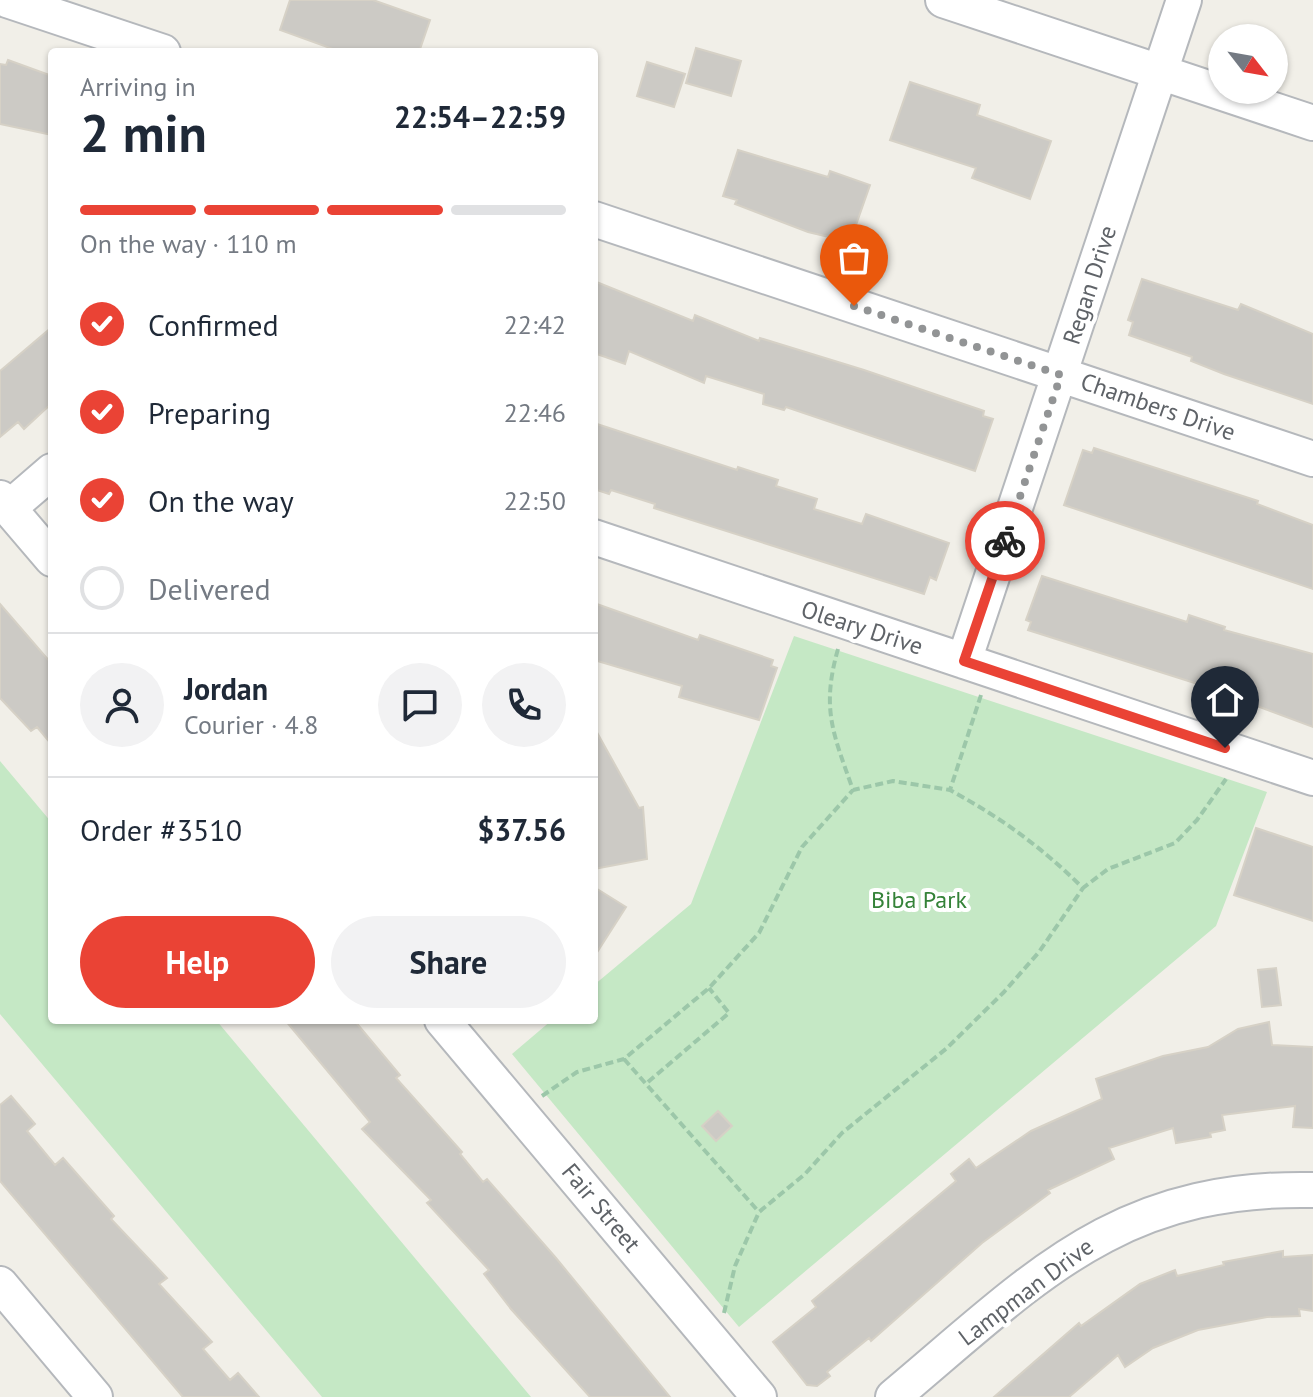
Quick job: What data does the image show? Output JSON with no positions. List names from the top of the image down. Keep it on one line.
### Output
{"streets":{"street":["Regan Drive","Chambers Drive","Oleary Drive","Fair Street","Lampman Drive"]},"crossings":[["Regan Drive","Chambers Drive"],["Regan Drive","Oleary Drive"]],"parks":["Biba Park"],"north":"bottom right","page":{"heading":["2 min","Arriving in","22:54–22:59"],"panel":["Jordan","Courier · 4.8","Order #3510","$37.56"],"bar":"On the way · 110 m","list":[["Confirmed","22:42"],["Preparing","22:46"],["On the way","22:50"],"Delivered"],"buttons":["Help","Share"]}}
